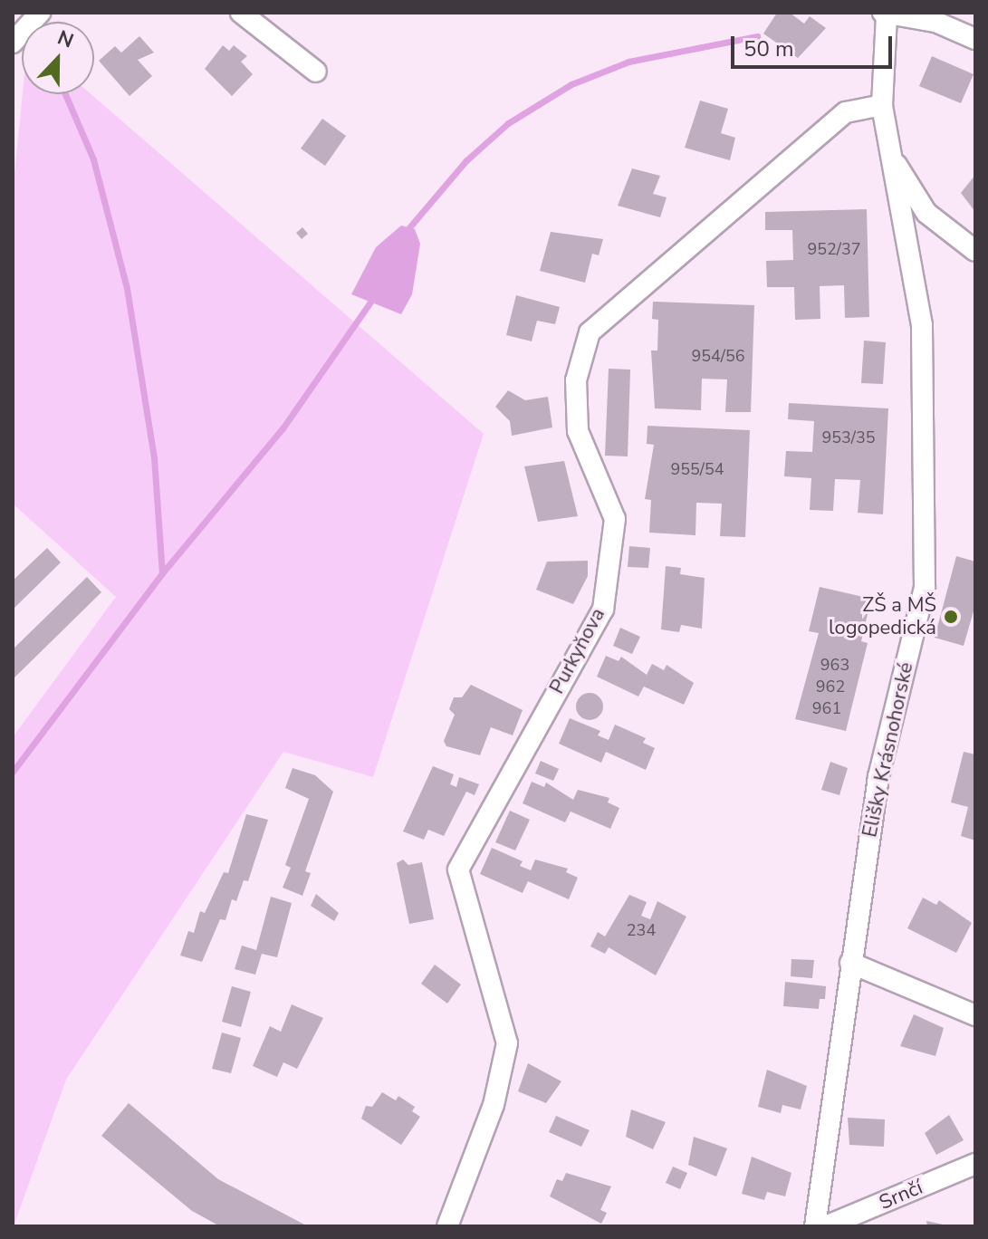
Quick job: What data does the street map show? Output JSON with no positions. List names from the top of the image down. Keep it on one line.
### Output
{"streets":{"street":["Purkyňova","Elišky Krásnohorské","Srnčí"]},"crossings":[["Purkyňova","Elišky Krásnohorské"]],"places":["ZŠ a MŠ logopedická"],"house_numbers":["952/37","954/56","953/35","955/54","963","962","961","234"],"scale_bar":"50 m","north":"top"}
